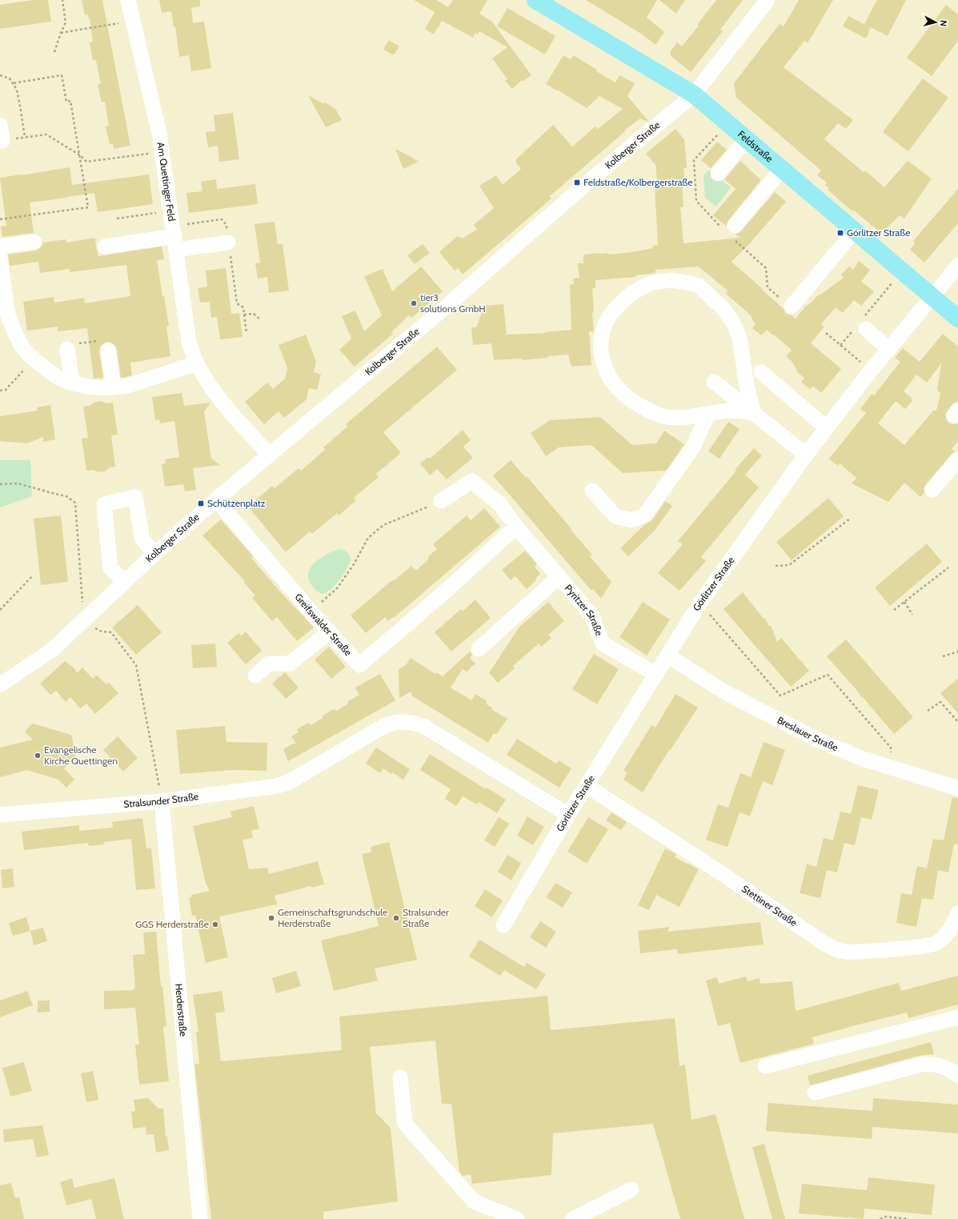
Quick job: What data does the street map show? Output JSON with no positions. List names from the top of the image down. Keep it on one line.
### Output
{"streets":{"main road":["Feldstraße"],"street":["Kolberger Straße","Am Quettinger Feld","Görlitzer Straße","Pyritzer Straße","Greifswalder Straße","Breslauer Straße","Stralsunder Straße","Stettiner Straße","Herderstraße"]},"crossings":[["Kolberger Straße","Feldstraße"],["Kolberger Straße","Am Quettinger Feld"],["Kolberger Straße","Greifswalder Straße"],["Feldstraße","Görlitzer Straße"],["Görlitzer Straße","Pyritzer Straße"],["Görlitzer Straße","Breslauer Straße"],["Görlitzer Straße","Stralsunder Straße"],["Görlitzer Straße","Stettiner Straße"],["Pyritzer Straße","Greifswalder Straße"],["Stralsunder Straße","Herderstraße"]],"places":{"transit":["Feldstraße/Kolbergerstraße","Görlitzer Straße","Schützenplatz"],"other":["tier3 solutions GmbH","Evangelische Kirche Quettingen","Gemeinschaftsgrundschule Herderstraße","Stralsunder Straße","GGS Herderstraße"]},"north":"right"}
